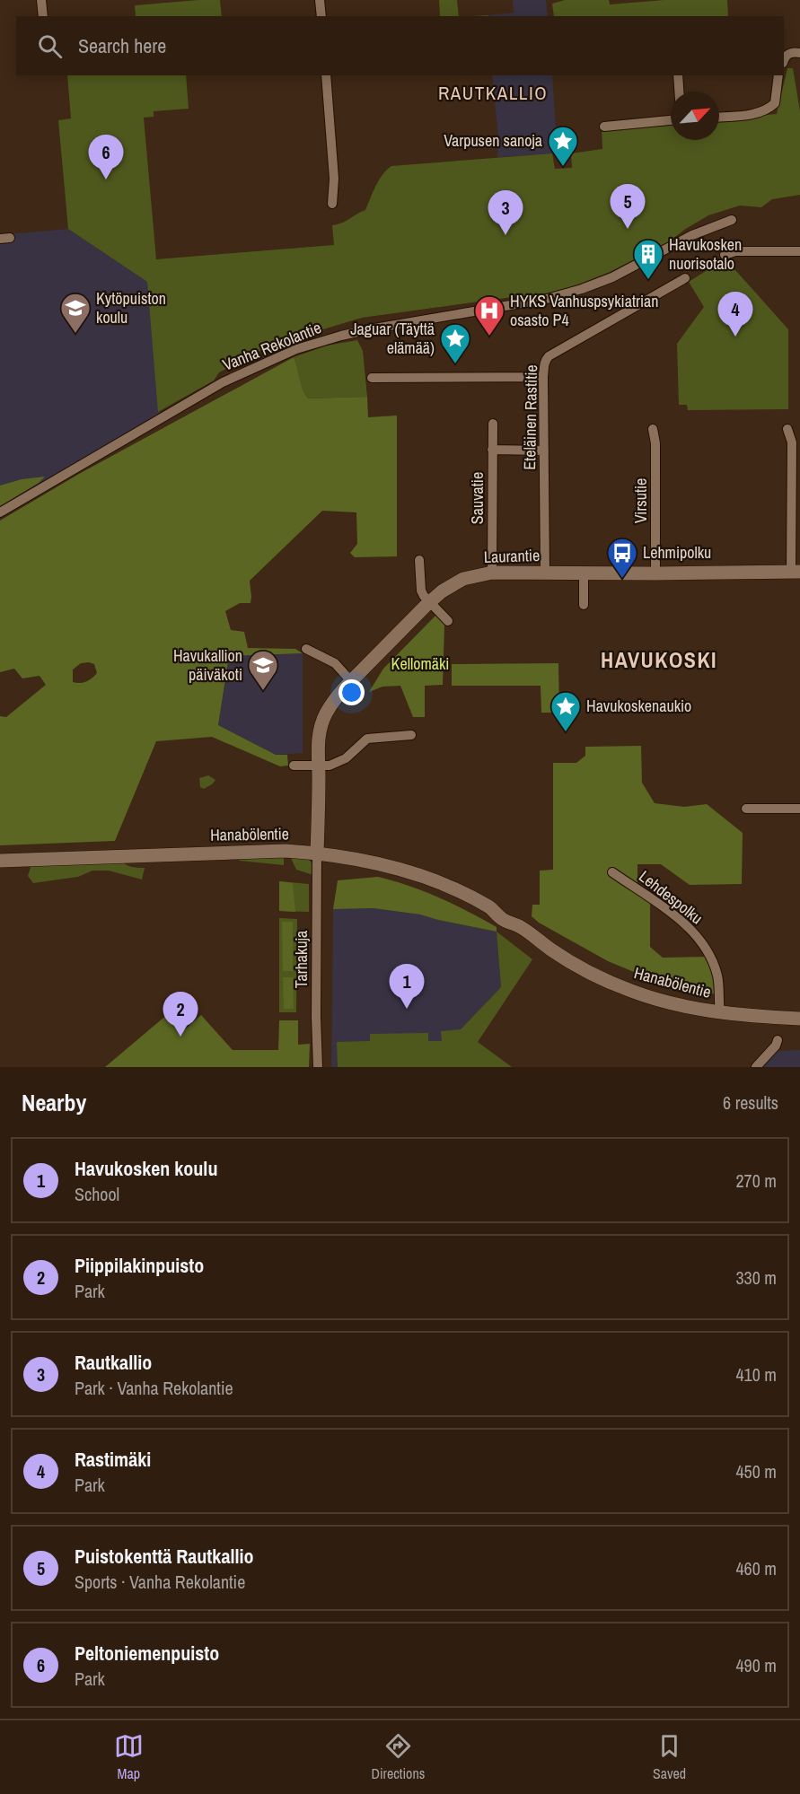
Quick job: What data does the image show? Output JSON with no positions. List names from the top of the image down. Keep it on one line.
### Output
{"streets":{"main road":["Laurantie","Hanabölentie"],"street":["Vanha Rekolantie","Eteläinen Rastitie","Sauvatie","Virsutie","Lehdespolku","Tarhakuja"]},"crossings":[["Eteläinen Rastitie","Laurantie"],["Sauvatie","Laurantie"],["Virsutie","Laurantie"],["Laurantie","Hanabölentie"],["Laurantie","Tarhakuja"],["Hanabölentie","Lehdespolku"],["Hanabölentie","Tarhakuja"]],"districts":["RAUTKALLIO","HAVUKOSKI"],"parks":["Kellomäki"],"places":{"place":["Varpusen sanoja","Jaguar (Täyttä elämää)","Havukoskenaukio"],"building":["Havukosken nuorisotalo"],"school or university":["Kytöpuiston koulu","Havukallion päiväkoti"],"hospital":["HYKS Vanhuspsykiatrian osasto P4"],"bus stop":["Lehmipolku"]},"north":"top right","page":{"search":"Search here","pins":["6","5","3","4","1","2"],"heading":["Nearby","6 results"],"list":[{"mark":"1","name":"Havukosken koulu","note":"School","value":"270 m"},{"mark":"2","name":"Piippilakinpuisto","note":"Park","value":"330 m"},{"mark":"3","name":"Rautkallio","note":"Park · Vanha Rekolantie","value":"410 m"},{"mark":"4","name":"Rastimäki","note":"Park","value":"450 m"},{"mark":"5","name":"Puistokenttä Rautkallio","note":"Sports · Vanha Rekolantie","value":"460 m"},{"mark":"6","name":"Peltoniemenpuisto","note":"Park","value":"490 m"}],"nav":["Map","Directions","Saved"]}}
